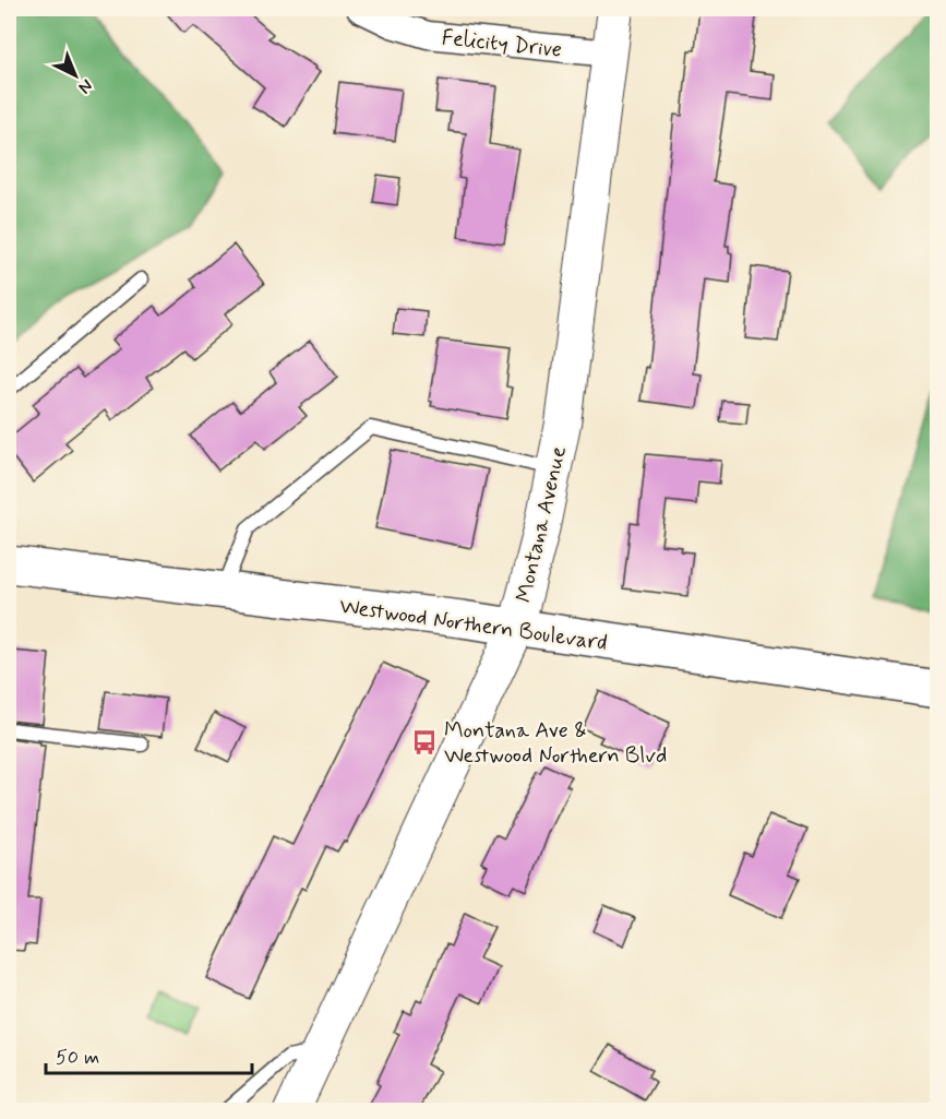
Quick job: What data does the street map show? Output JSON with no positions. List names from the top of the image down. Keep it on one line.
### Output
{"streets":{"main road":["Westwood Northern Boulevard"],"street":["Felicity Drive","Montana Avenue"]},"crossings":[["Felicity Drive","Montana Avenue"],["Montana Avenue","Westwood Northern Boulevard"]],"places":{"bus stop":["Montana Ave & Westwood Northern Blvd"]},"scale_bar":"50 m","north":"bottom right"}
